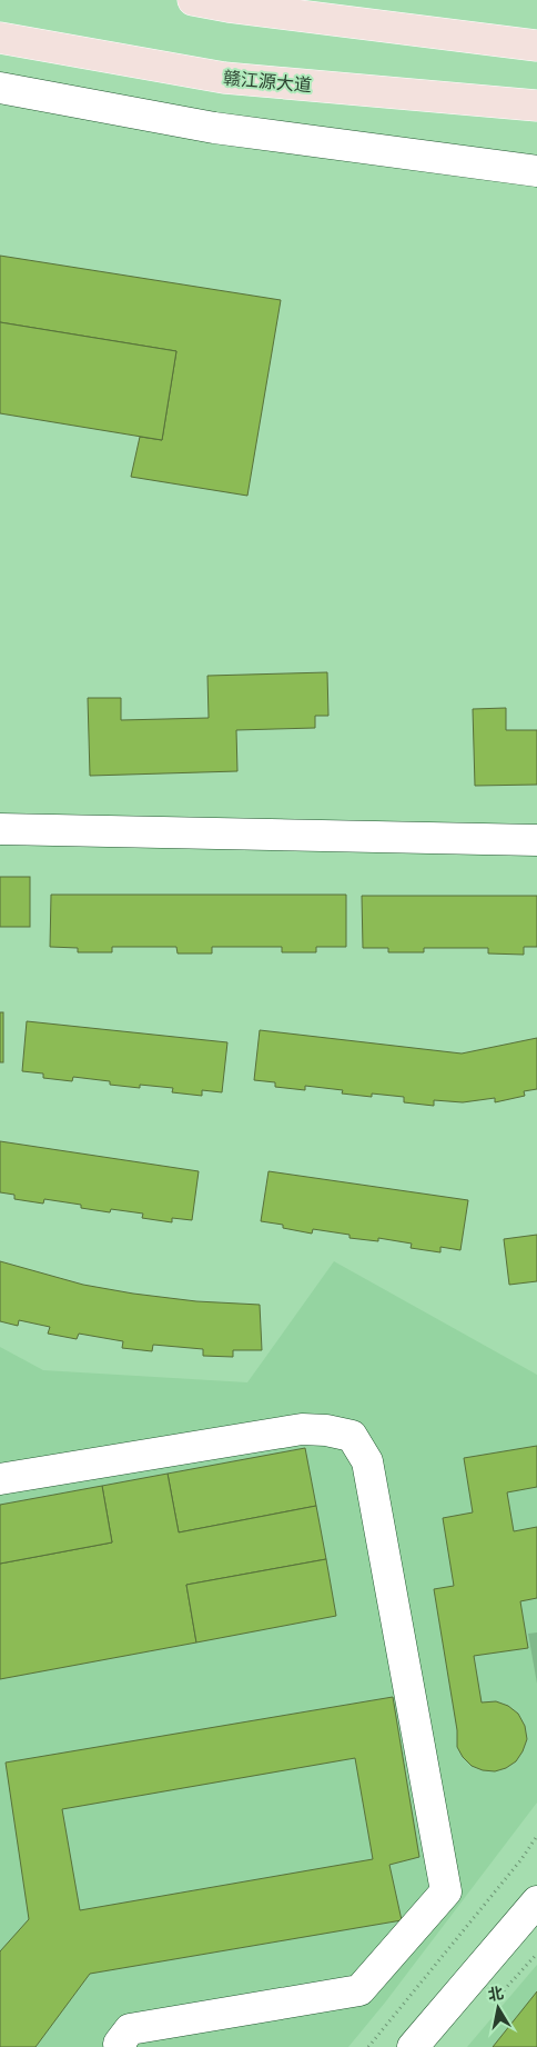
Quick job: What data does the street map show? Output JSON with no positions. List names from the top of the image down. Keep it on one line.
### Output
{"streets":{"main road":["赣江源大道"]},"north":"top"}
